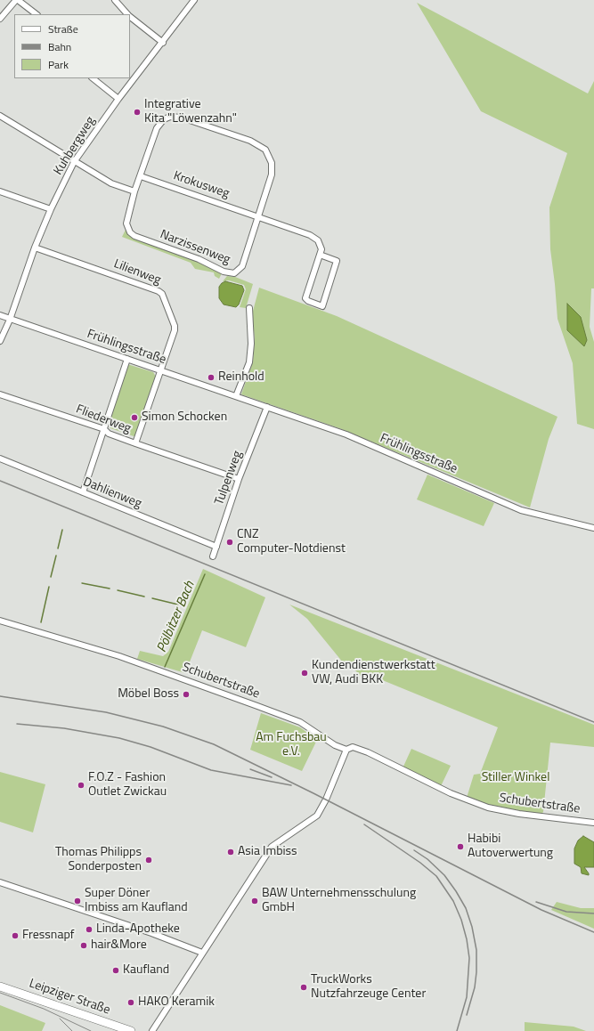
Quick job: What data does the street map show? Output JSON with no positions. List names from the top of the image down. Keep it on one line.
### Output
{"streets":{"street":["Kuhbergweg","Krokusweg","Narzissenweg","Lilienweg","Frühlingsstraße","Fliederweg","Tulpenweg","Dahlienweg","Schubertstraße","Leipziger Straße"]},"crossings":[["Kuhbergweg","Lilienweg"],["Kuhbergweg","Frühlingsstraße"],["Krokusweg","Narzissenweg"],["Lilienweg","Frühlingsstraße"],["Lilienweg","Fliederweg"],["Frühlingsstraße","Tulpenweg"],["Fliederweg","Tulpenweg"],["Tulpenweg","Dahlienweg"]],"water":["Pölbitzer Bach"],"parks":["Am Fuchsbau e.V.","Stiller Winkel"],"places":["Integrative Kita \"Löwenzahn\"","Reinhold","Simon Schocken","CNZ Computer-Notdienst","Kundendienstwerkstatt VW, Audi BKK","Möbel Boss","F.O.Z - Fashion Outlet Zwickau","Habibi Autoverwertung","Asia Imbiss","Thomas Philipps Sonderposten","Super Döner Imbiss am Kaufland","BAW Unternehmensschulung GmbH","Linda-Apotheke","Fressnapf","hair&More","Kaufland","TruckWorks Nutzfahrzeuge Center","HAKO Keramik"],"legend":["Straße","Bahn","Park"]}
